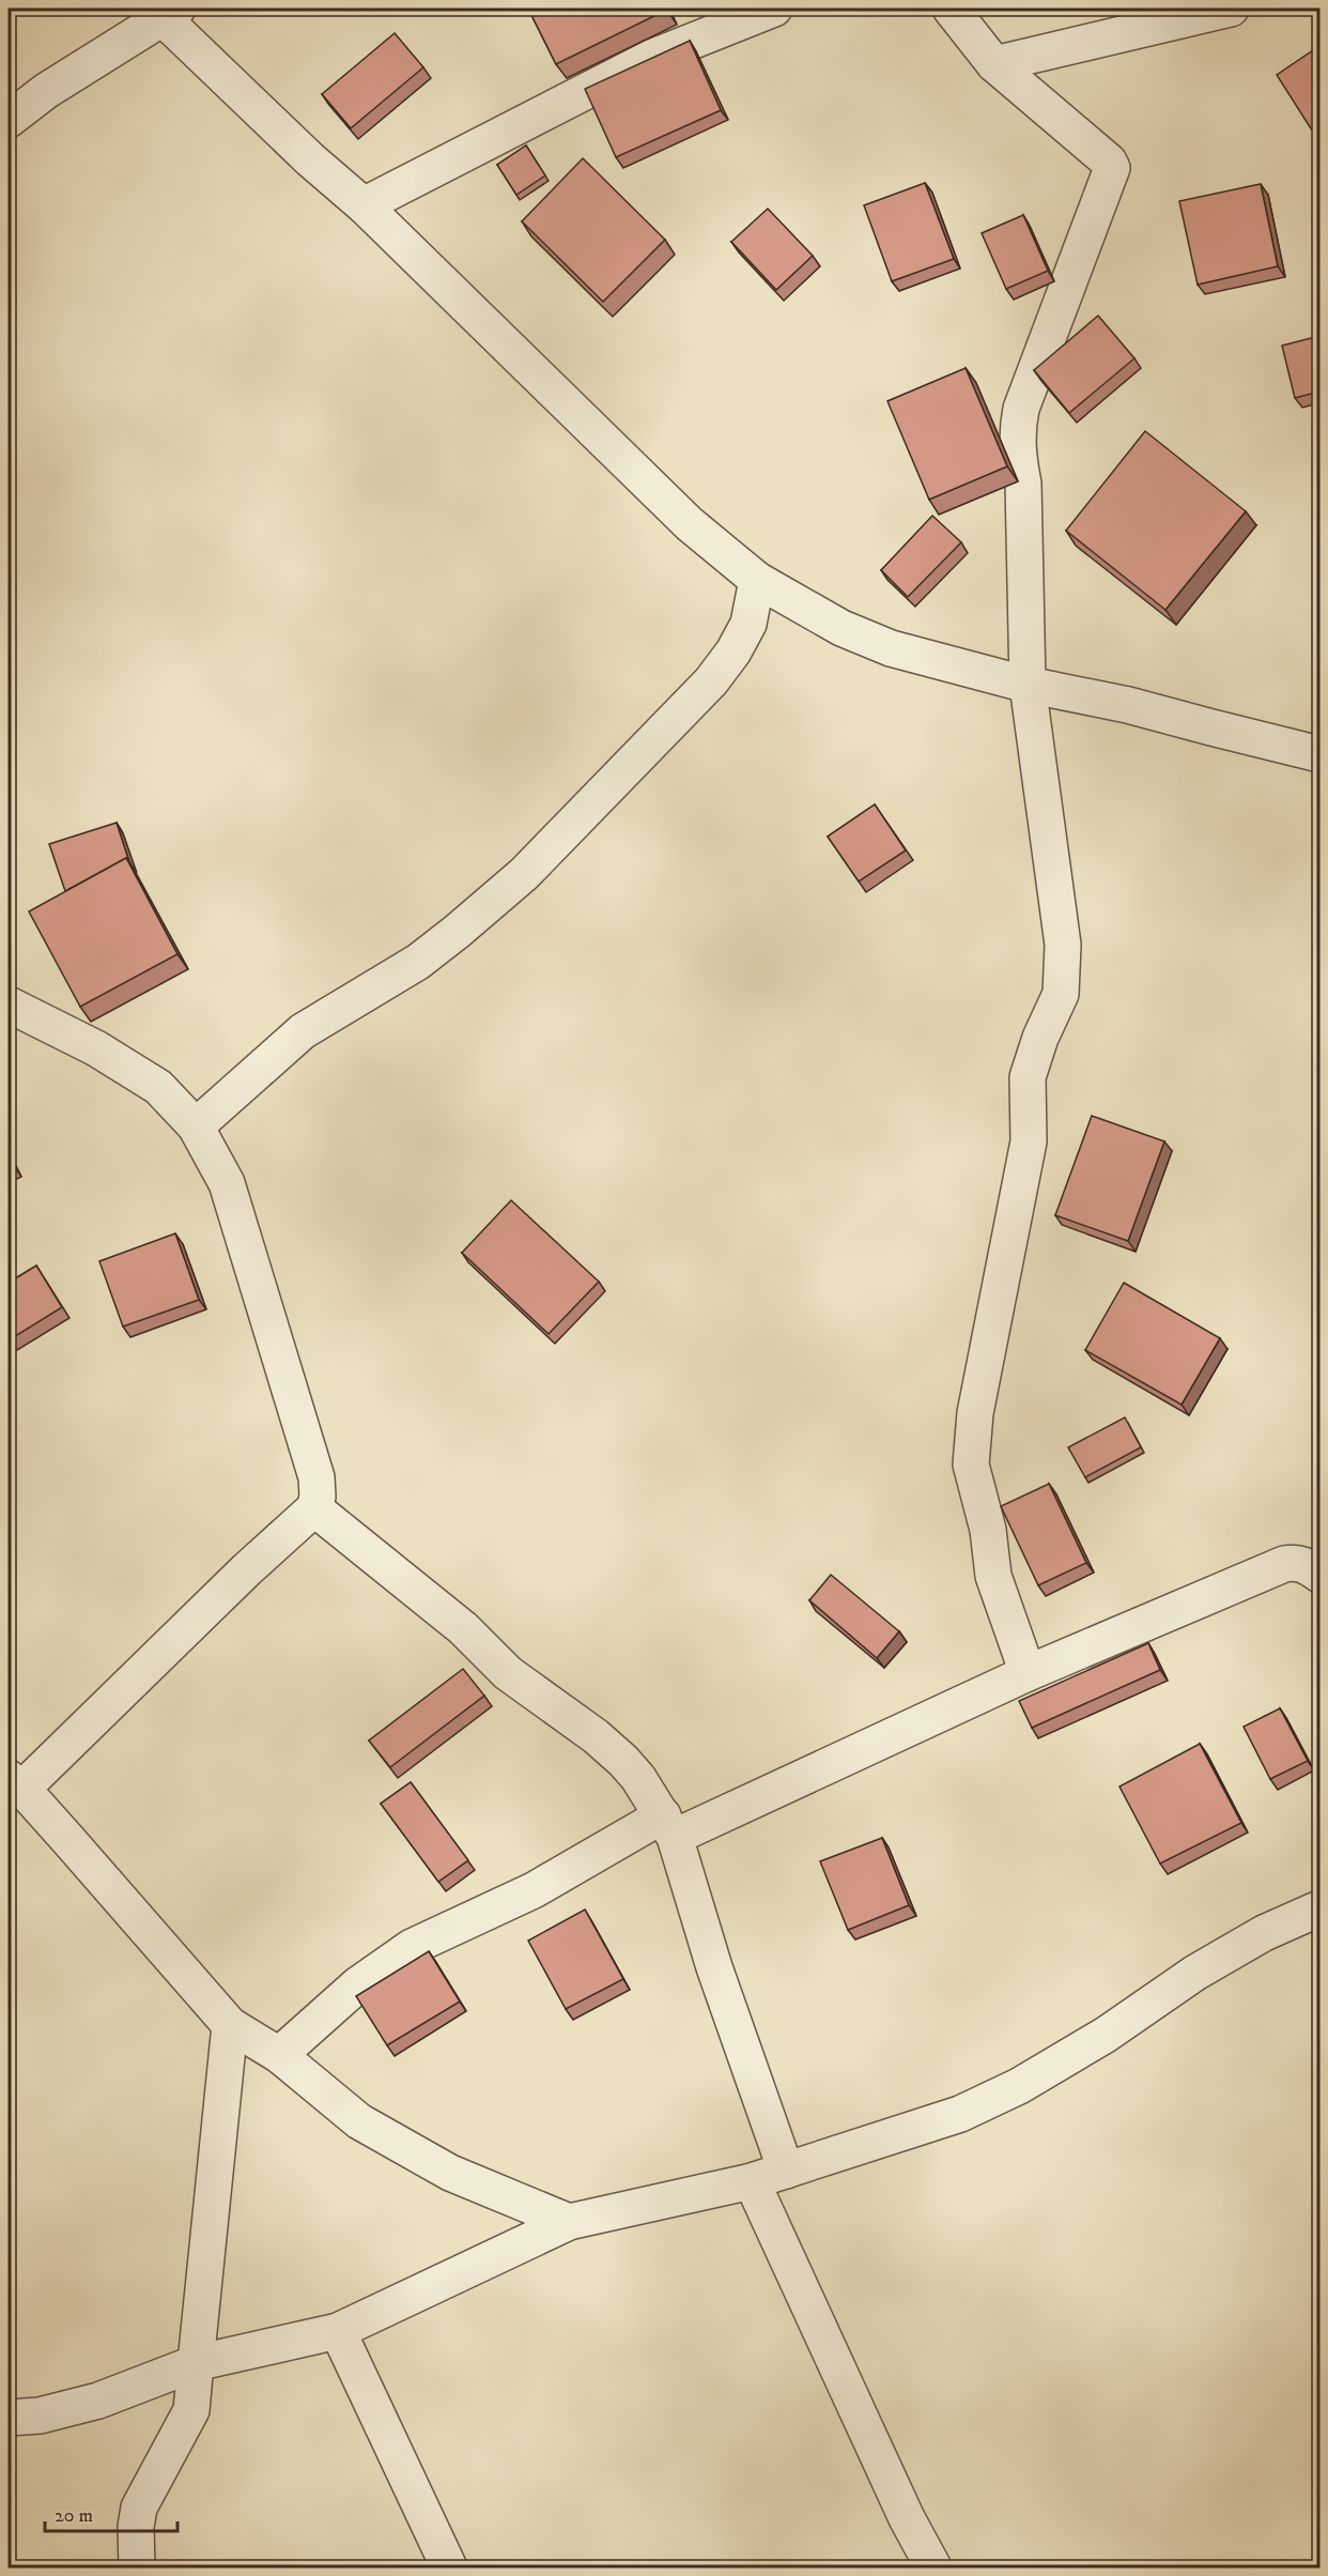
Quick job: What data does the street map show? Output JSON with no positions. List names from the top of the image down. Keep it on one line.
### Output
{"scale_bar":"20 m"}
